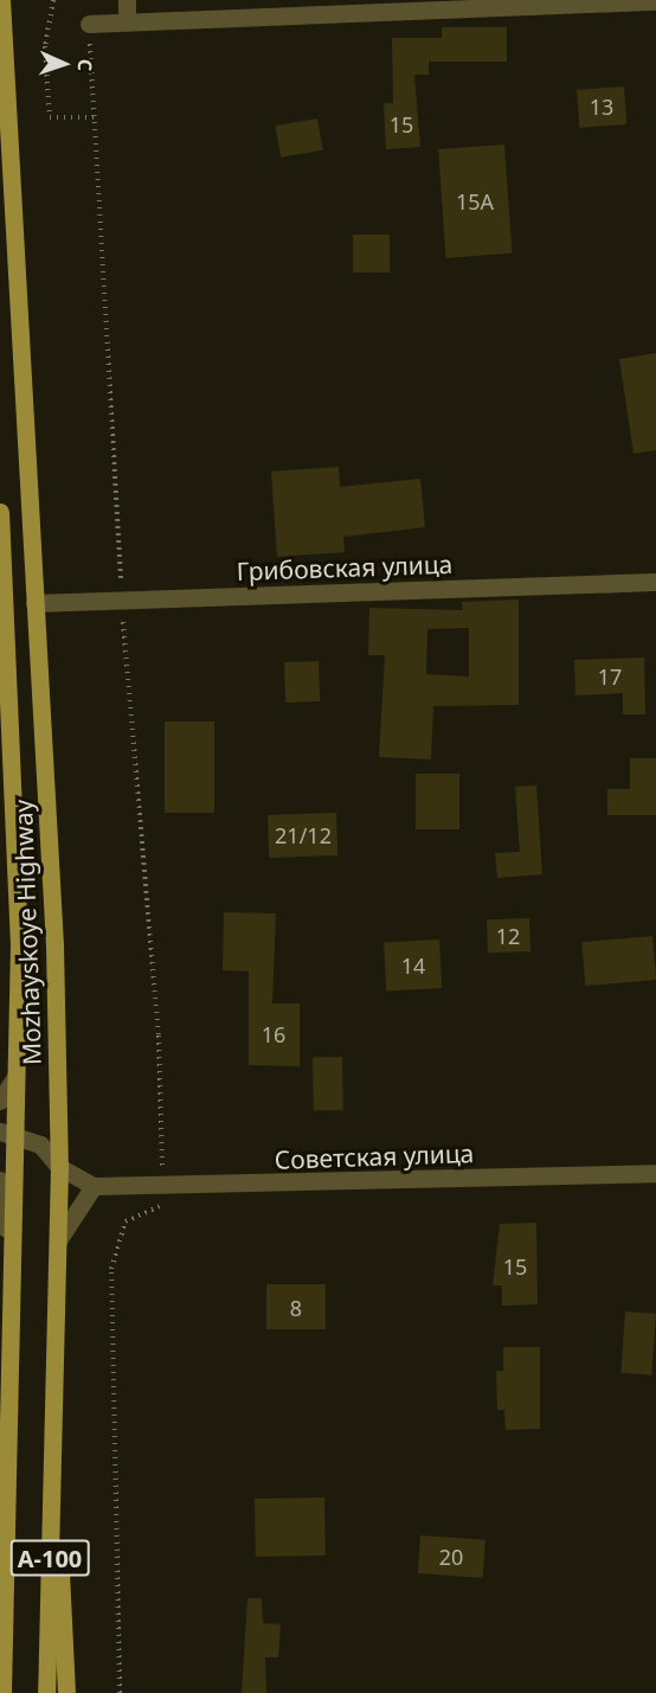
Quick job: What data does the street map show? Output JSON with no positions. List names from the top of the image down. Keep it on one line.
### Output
{"streets":{"main road":["Mozhayskoye Highway","А-100"],"street":["Грибовская улица","Советская улица"]},"crossings":[["Грибовская улица","Mozhayskoye Highway"],["Mozhayskoye Highway","Советская улица"]],"house_numbers":["13","15","15А","17","21/12","12","14","16","15","8","20"],"north":"right"}
